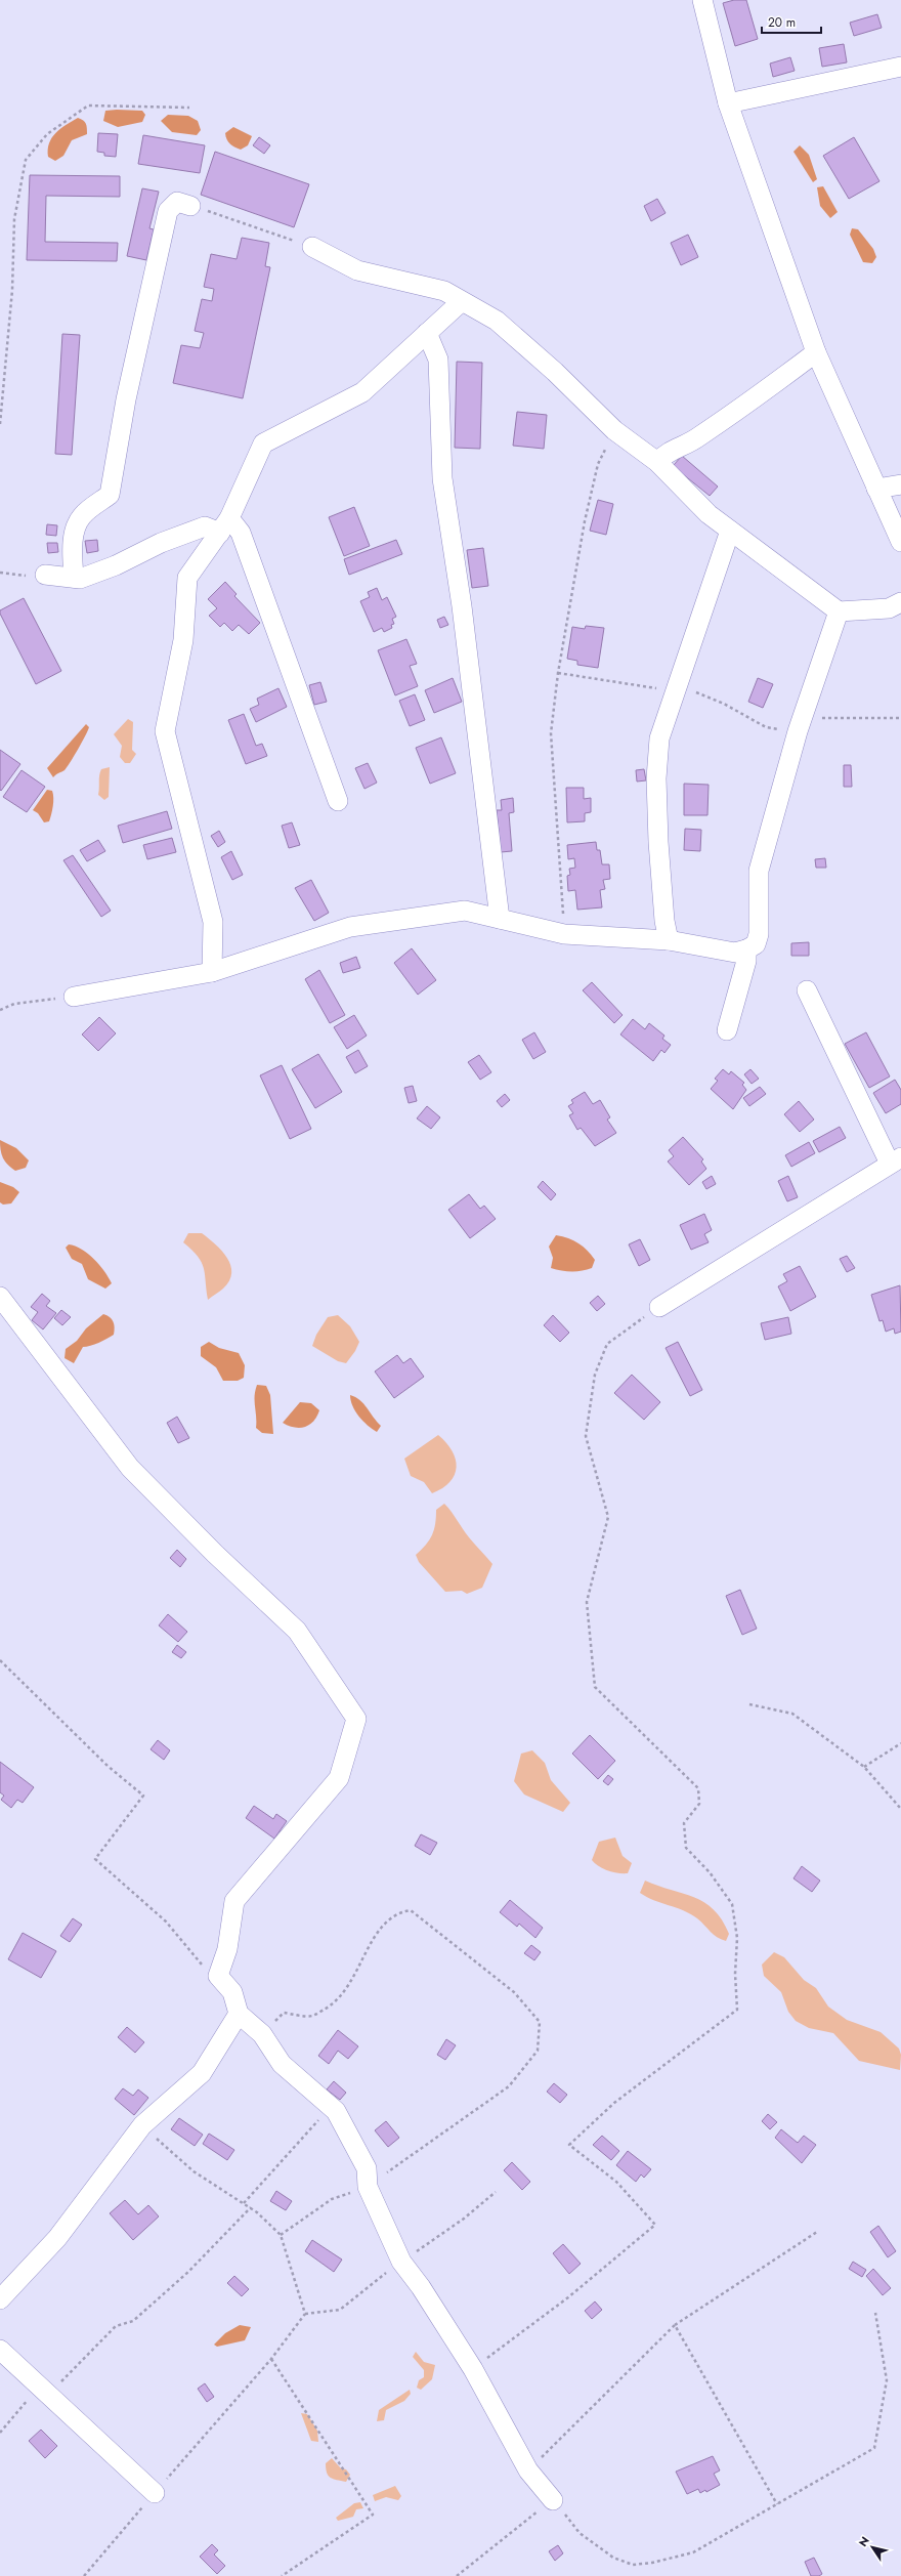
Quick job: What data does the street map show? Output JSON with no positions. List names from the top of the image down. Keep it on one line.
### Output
{"scale_bar":"20 m","north":"top left"}
